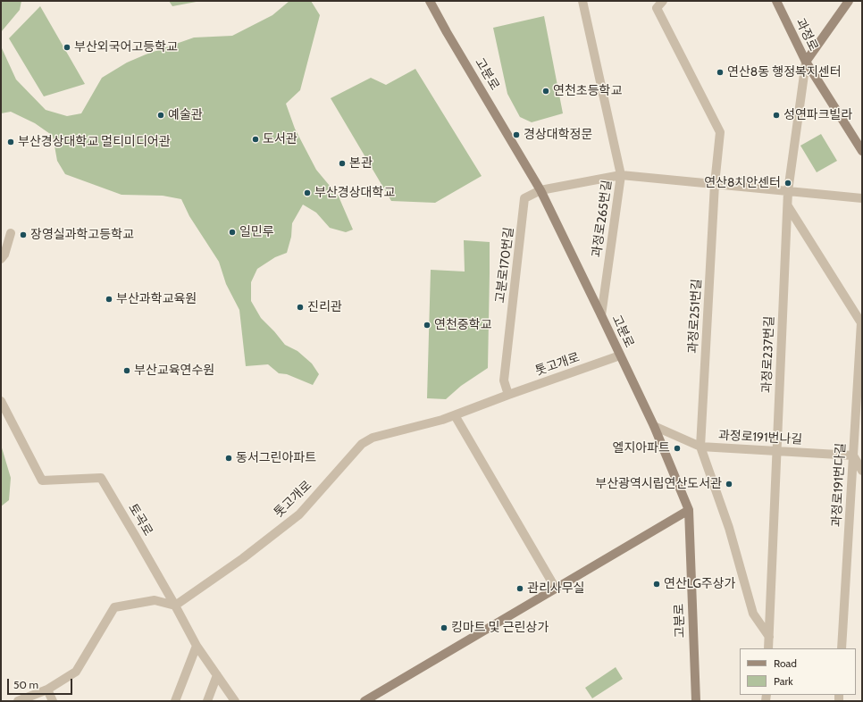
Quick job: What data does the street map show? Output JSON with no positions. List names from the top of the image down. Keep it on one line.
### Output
{"streets":{"main road":["과정로","고분로"],"street":["과정로265번길","고분로170번길","과정로251번길","과정로237번길","톳고개로","과정로191번나길","과정로191번다길","토곡로"]},"crossings":[["과정로","과정로237번길"],["고분로","과정로265번길"],["고분로","고분로170번길"],["고분로","톳고개로"],["고분로","과정로191번나길"],["고분로170번길","톳고개로"],["과정로251번길","과정로237번길"],["과정로251번길","과정로191번나길"],["과정로237번길","과정로191번나길"],["톳고개로","토곡로"],["과정로191번나길","과정로191번다길"]],"places":["부산외국어고등학교","연산8동 행정복지센터","연천초등학교","예술관","성연파크빌라","경상대학정문","도서관","부산경상대학교 멀티미디어관","본관","연산8치안센터","부산경상대학교","일민루","장영실과학고등학교","부산과학교육원","진리관","연천중학교","부산교육연수원","엘지아파트","동서그린아파트","부산광역시립연산도서관","연산LG주상가","관리사무실","킹마트 및 근린상가"],"legend":["Road","Park"],"scale_bar":"50 m"}
